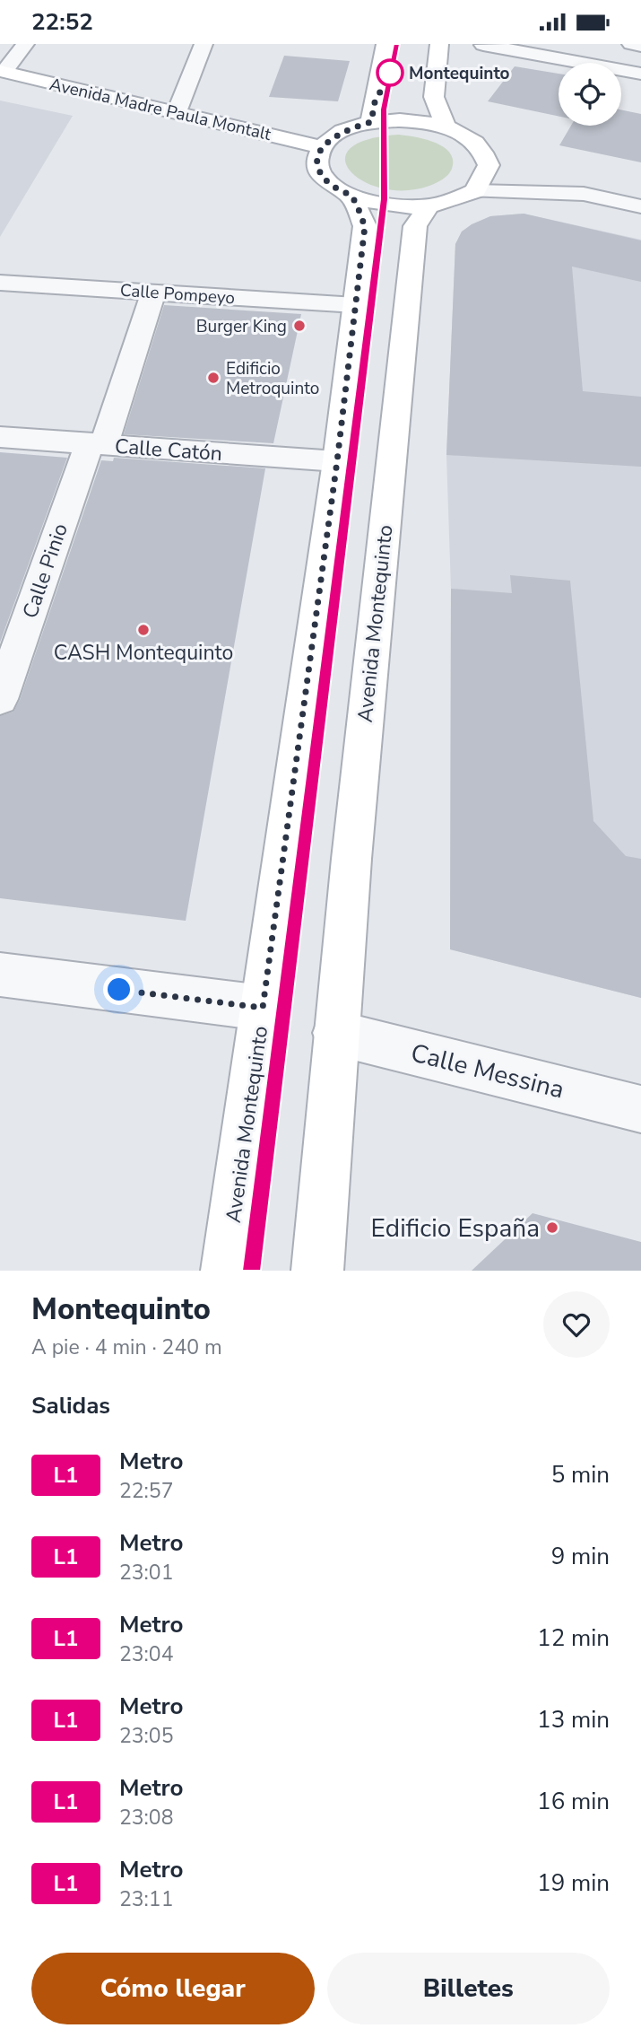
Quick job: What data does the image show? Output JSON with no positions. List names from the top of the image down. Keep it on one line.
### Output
{"streets":{"street":["Avenida Madre Paula Montalt","Calle Pompeyo","Calle Catón","Calle Pinio","Avenida Montequinto","Calle Messina"]},"crossings":[["Calle Pompeyo","Calle Pinio"],["Calle Pompeyo","Avenida Montequinto"],["Calle Catón","Calle Pinio"],["Calle Catón","Avenida Montequinto"],["Avenida Montequinto","Calle Messina"]],"places":["Montequinto","Burger King","Edificio Metroquinto","CASH Montequinto","Edificio España"],"lines":["metro line L1"],"page":{"status":"22:52","heading":[["Montequinto","A pie · 4 min · 240 m"],"Salidas"],"list":[{"mark":"L1","name":"Metro","note":"22:57","value":"5 min"},{"mark":"L1","name":"Metro","note":"23:01","value":"9 min"},{"mark":"L1","name":"Metro","note":"23:04","value":"12 min"},{"mark":"L1","name":"Metro","note":"23:05","value":"13 min"},{"mark":"L1","name":"Metro","note":"23:08","value":"16 min"},{"mark":"L1","name":"Metro","note":"23:11","value":"19 min"}],"buttons":["Cómo llegar","Billetes"]}}
